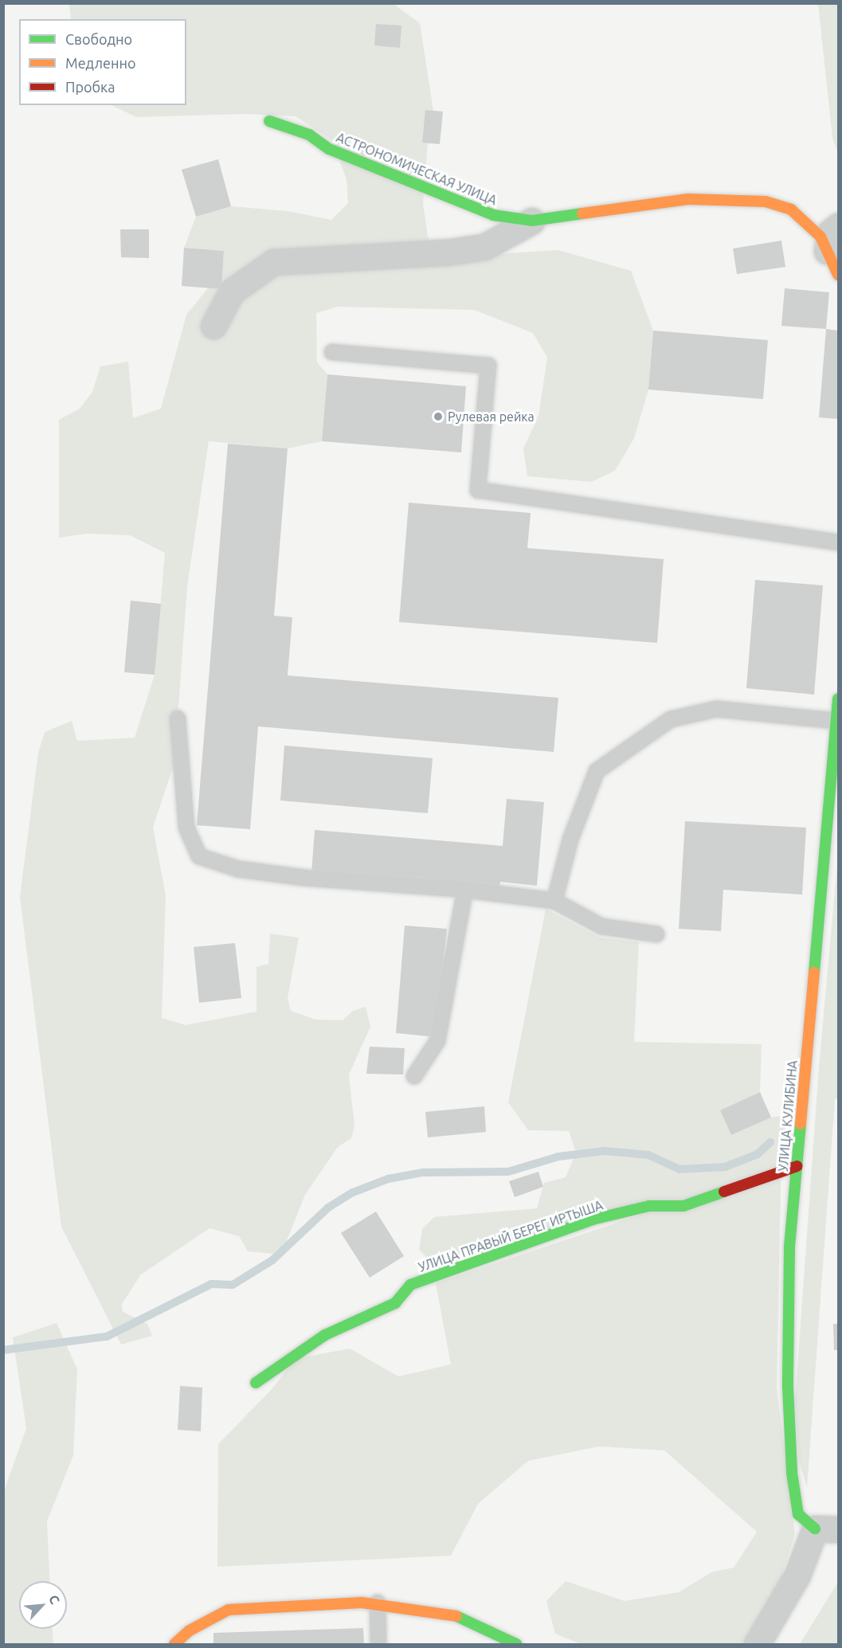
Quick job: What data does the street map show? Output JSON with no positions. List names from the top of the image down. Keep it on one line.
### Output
{"streets":{"street":["АСТРОНОМИЧЕСКАЯ УЛИЦА","УЛИЦА КУЛИБИНА","УЛИЦА ПРАВЫЙ БЕРЕГ ИРТЫША"]},"crossings":[["УЛИЦА КУЛИБИНА","УЛИЦА ПРАВЫЙ БЕРЕГ ИРТЫША"]],"places":["Рулевая рейка"],"legend":["Свободно","Медленно","Пробка"],"north":"top right"}
